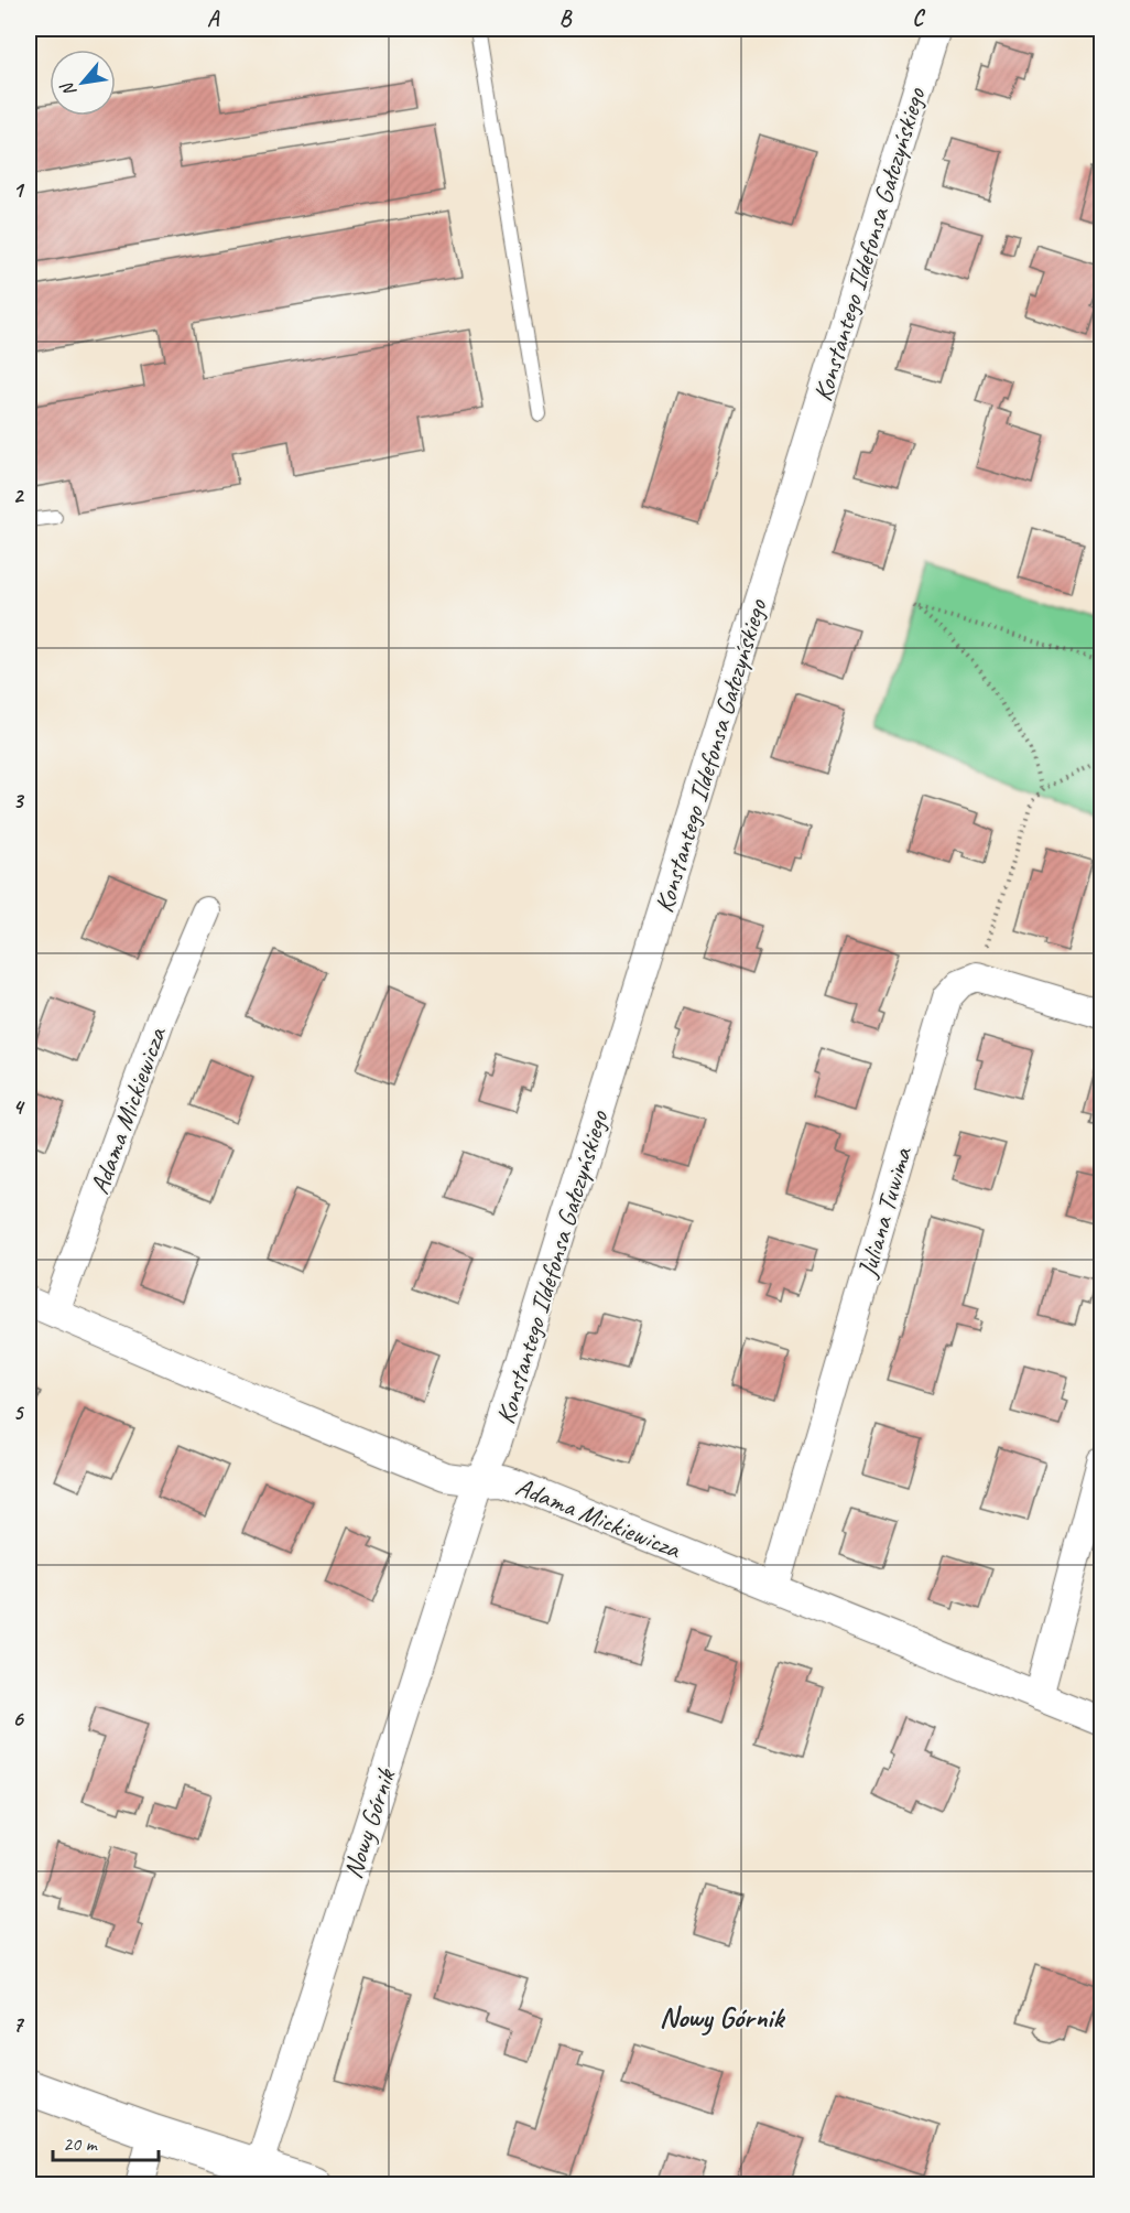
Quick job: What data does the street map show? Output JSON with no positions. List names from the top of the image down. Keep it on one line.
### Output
{"streets":{"street":["Konstantego Ildefonsa Gałczyńskiego","Adama Mickiewicza","Juliana Tuwima","Nowy Górnik"]},"crossings":[["Konstantego Ildefonsa Gałczyńskiego","Adama Mickiewicza"],["Konstantego Ildefonsa Gałczyńskiego","Nowy Górnik"],["Adama Mickiewicza","Juliana Tuwima"],["Adama Mickiewicza","Nowy Górnik"]],"districts":["Nowy Górnik"],"scale_bar":"20 m","north":"bottom left","grid":{"columns":["A","B","C"],"rows":["1","2","3","4","5","6","7"]}}
